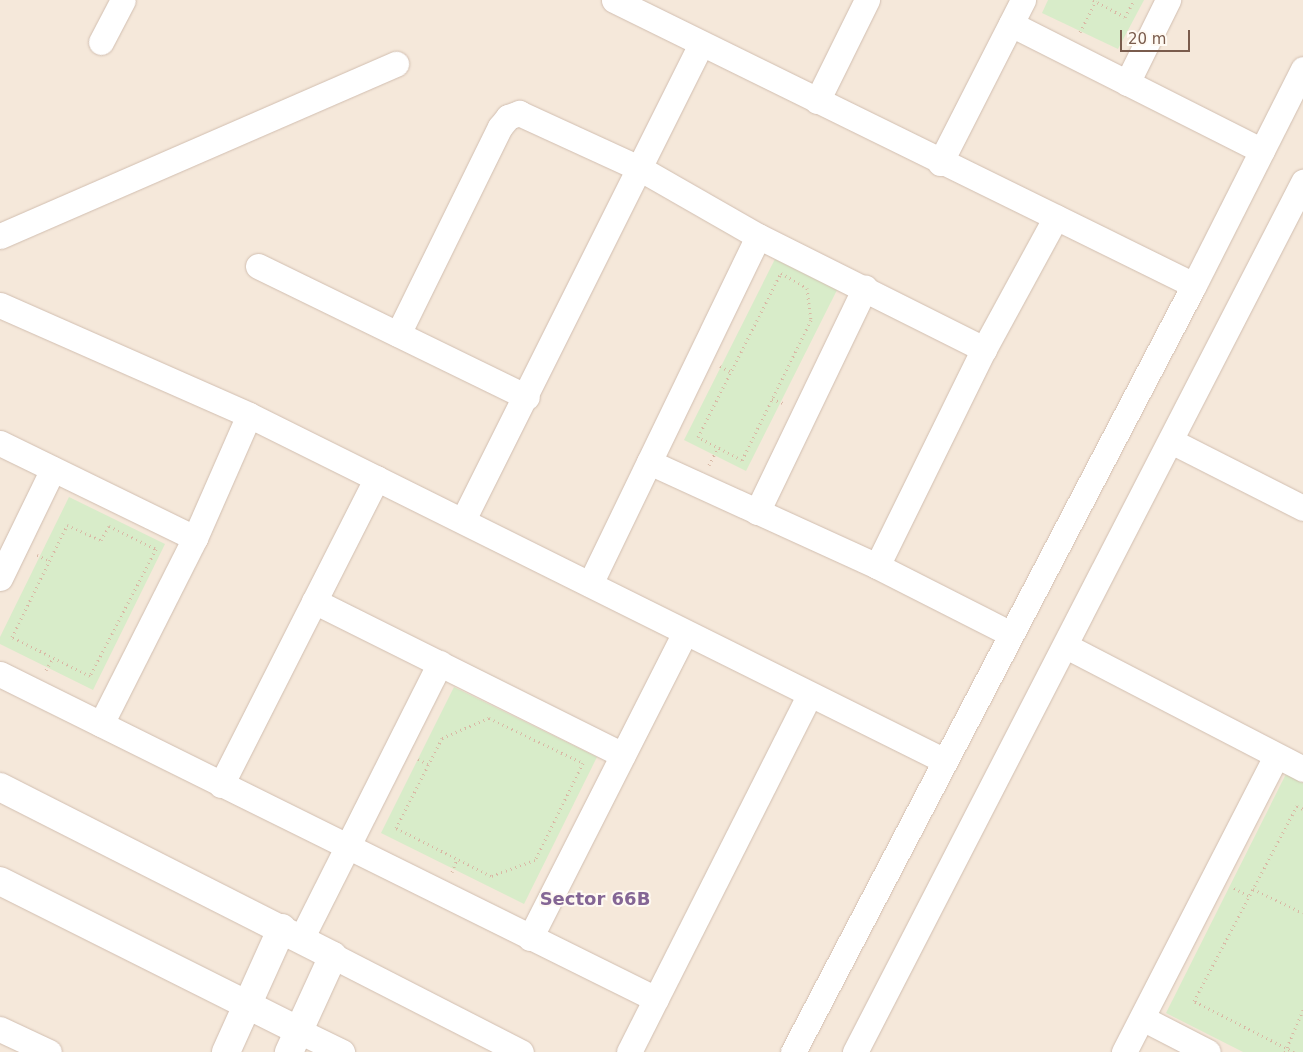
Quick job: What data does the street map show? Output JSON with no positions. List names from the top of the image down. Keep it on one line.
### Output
{"districts":["Sector 66B"],"scale_bar":"20 m"}
